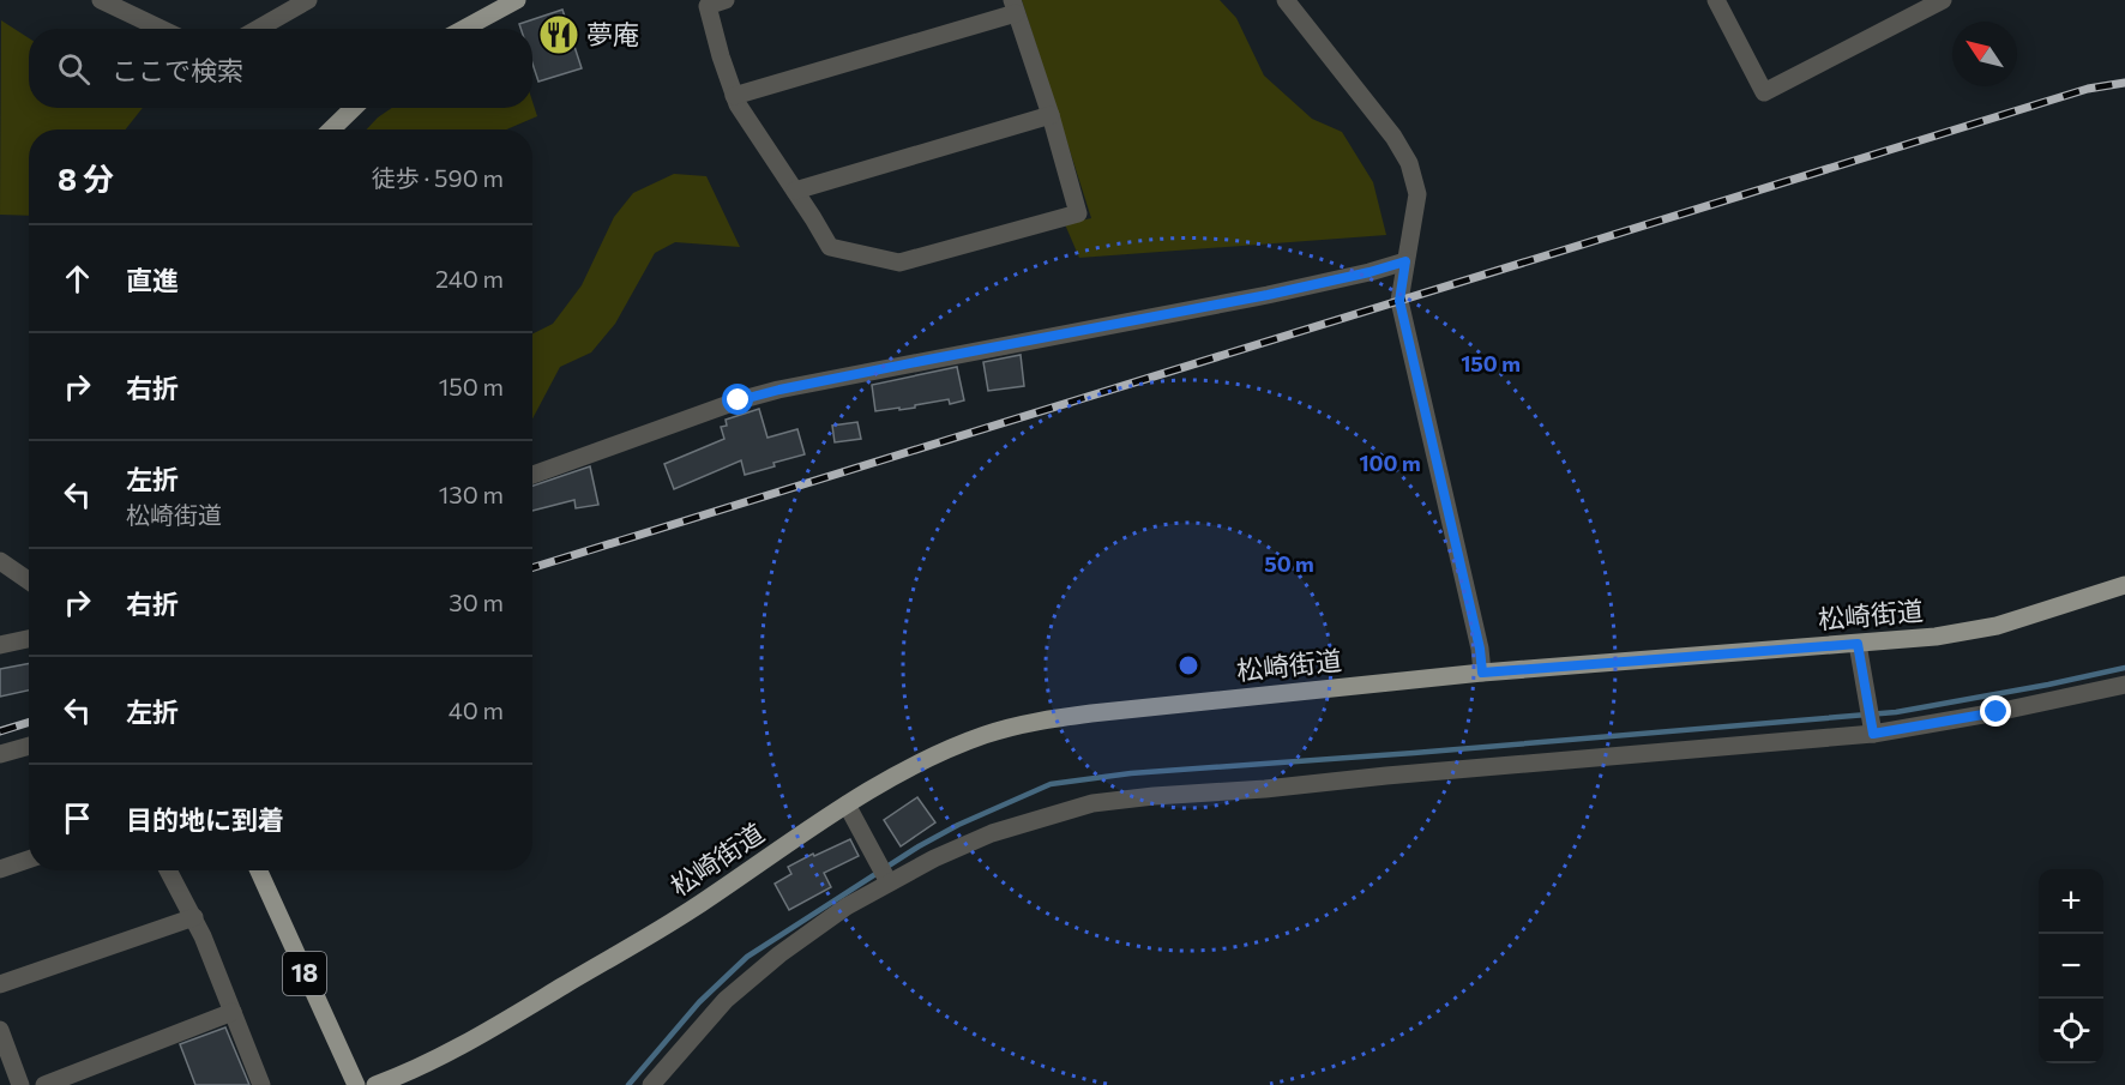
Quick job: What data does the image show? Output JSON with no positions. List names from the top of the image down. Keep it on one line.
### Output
{"streets":{"main road":["松崎街道","18"]},"places":{"restaurant":["夢庵"]},"north":"top left","page":{"search":"ここで検索","heading":["8 分","徒歩 · 590 m"],"list":[["直進","240 m"],["右折","150 m"],["左折","松崎街道","130 m"],["右折","30 m"],["左折","40 m"],"目的地に到着"],"map_buttons":["+","−"]},"rings":["150 m","100 m","50 m"]}
